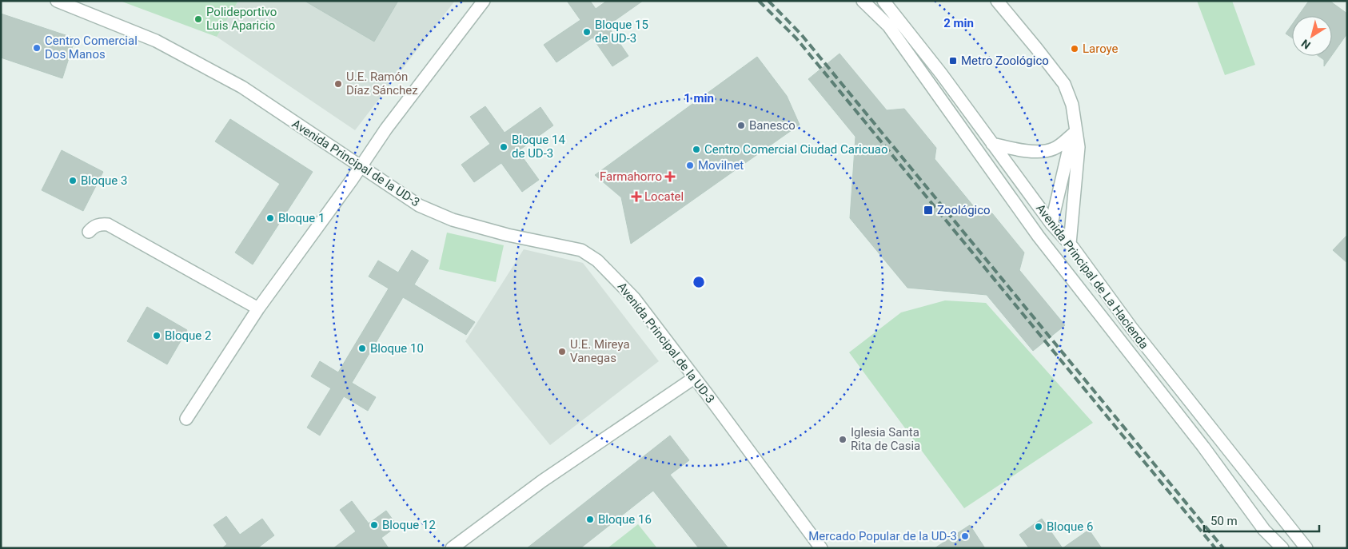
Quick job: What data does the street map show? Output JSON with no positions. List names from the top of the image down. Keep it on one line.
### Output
{"streets":{"street":["Avenida Principal de la UD-3","Avenida Principal de La Hacienda"]},"places":{"other":["Polideportivo Luis Aparicio","Bloque 15 de UD-3","Centro Comercial Dos Manos","Laroye","U.E. Ramón Díaz Sánchez","Banesco","Bloque 14 de UD-3","Centro Comercial Ciudad Caricuao","Movilnet","Bloque 3","Bloque 1","Bloque 2","Bloque 10","U.E. Mireya Vanegas","Iglesia Santa Rita de Casia","Bloque 16","Bloque 12","Bloque 6","Mercado Popular de la UD-3"],"transit":["Metro Zoológico","Zoológico"],"health":["Farmahorro","Locatel"]},"scale_bar":"50 m","north":"bottom left","rings":["2 min","1 min"]}
